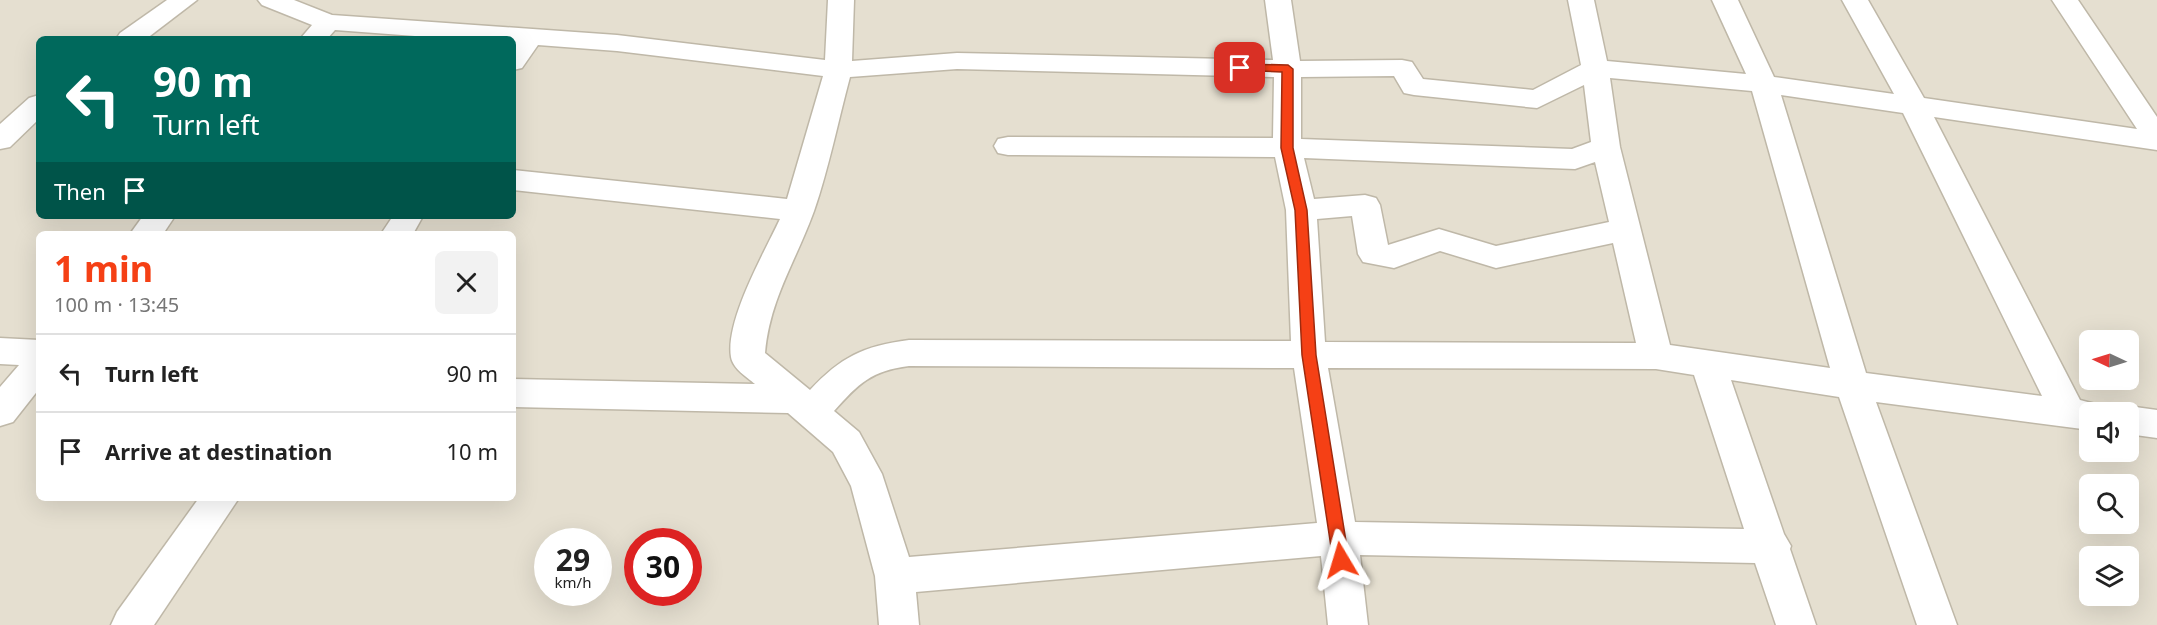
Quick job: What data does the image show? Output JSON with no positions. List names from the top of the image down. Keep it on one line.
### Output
{"north":"left","page":{"turn":["90 m","Turn left"],"then":"Then","heading":["1 min","100 m · 13:45"],"list":[{"name":"Turn left","value":"90 m"},{"name":"Arrive at destination","value":"10 m"}],"speed":"29 km/h","limit":"30"}}
